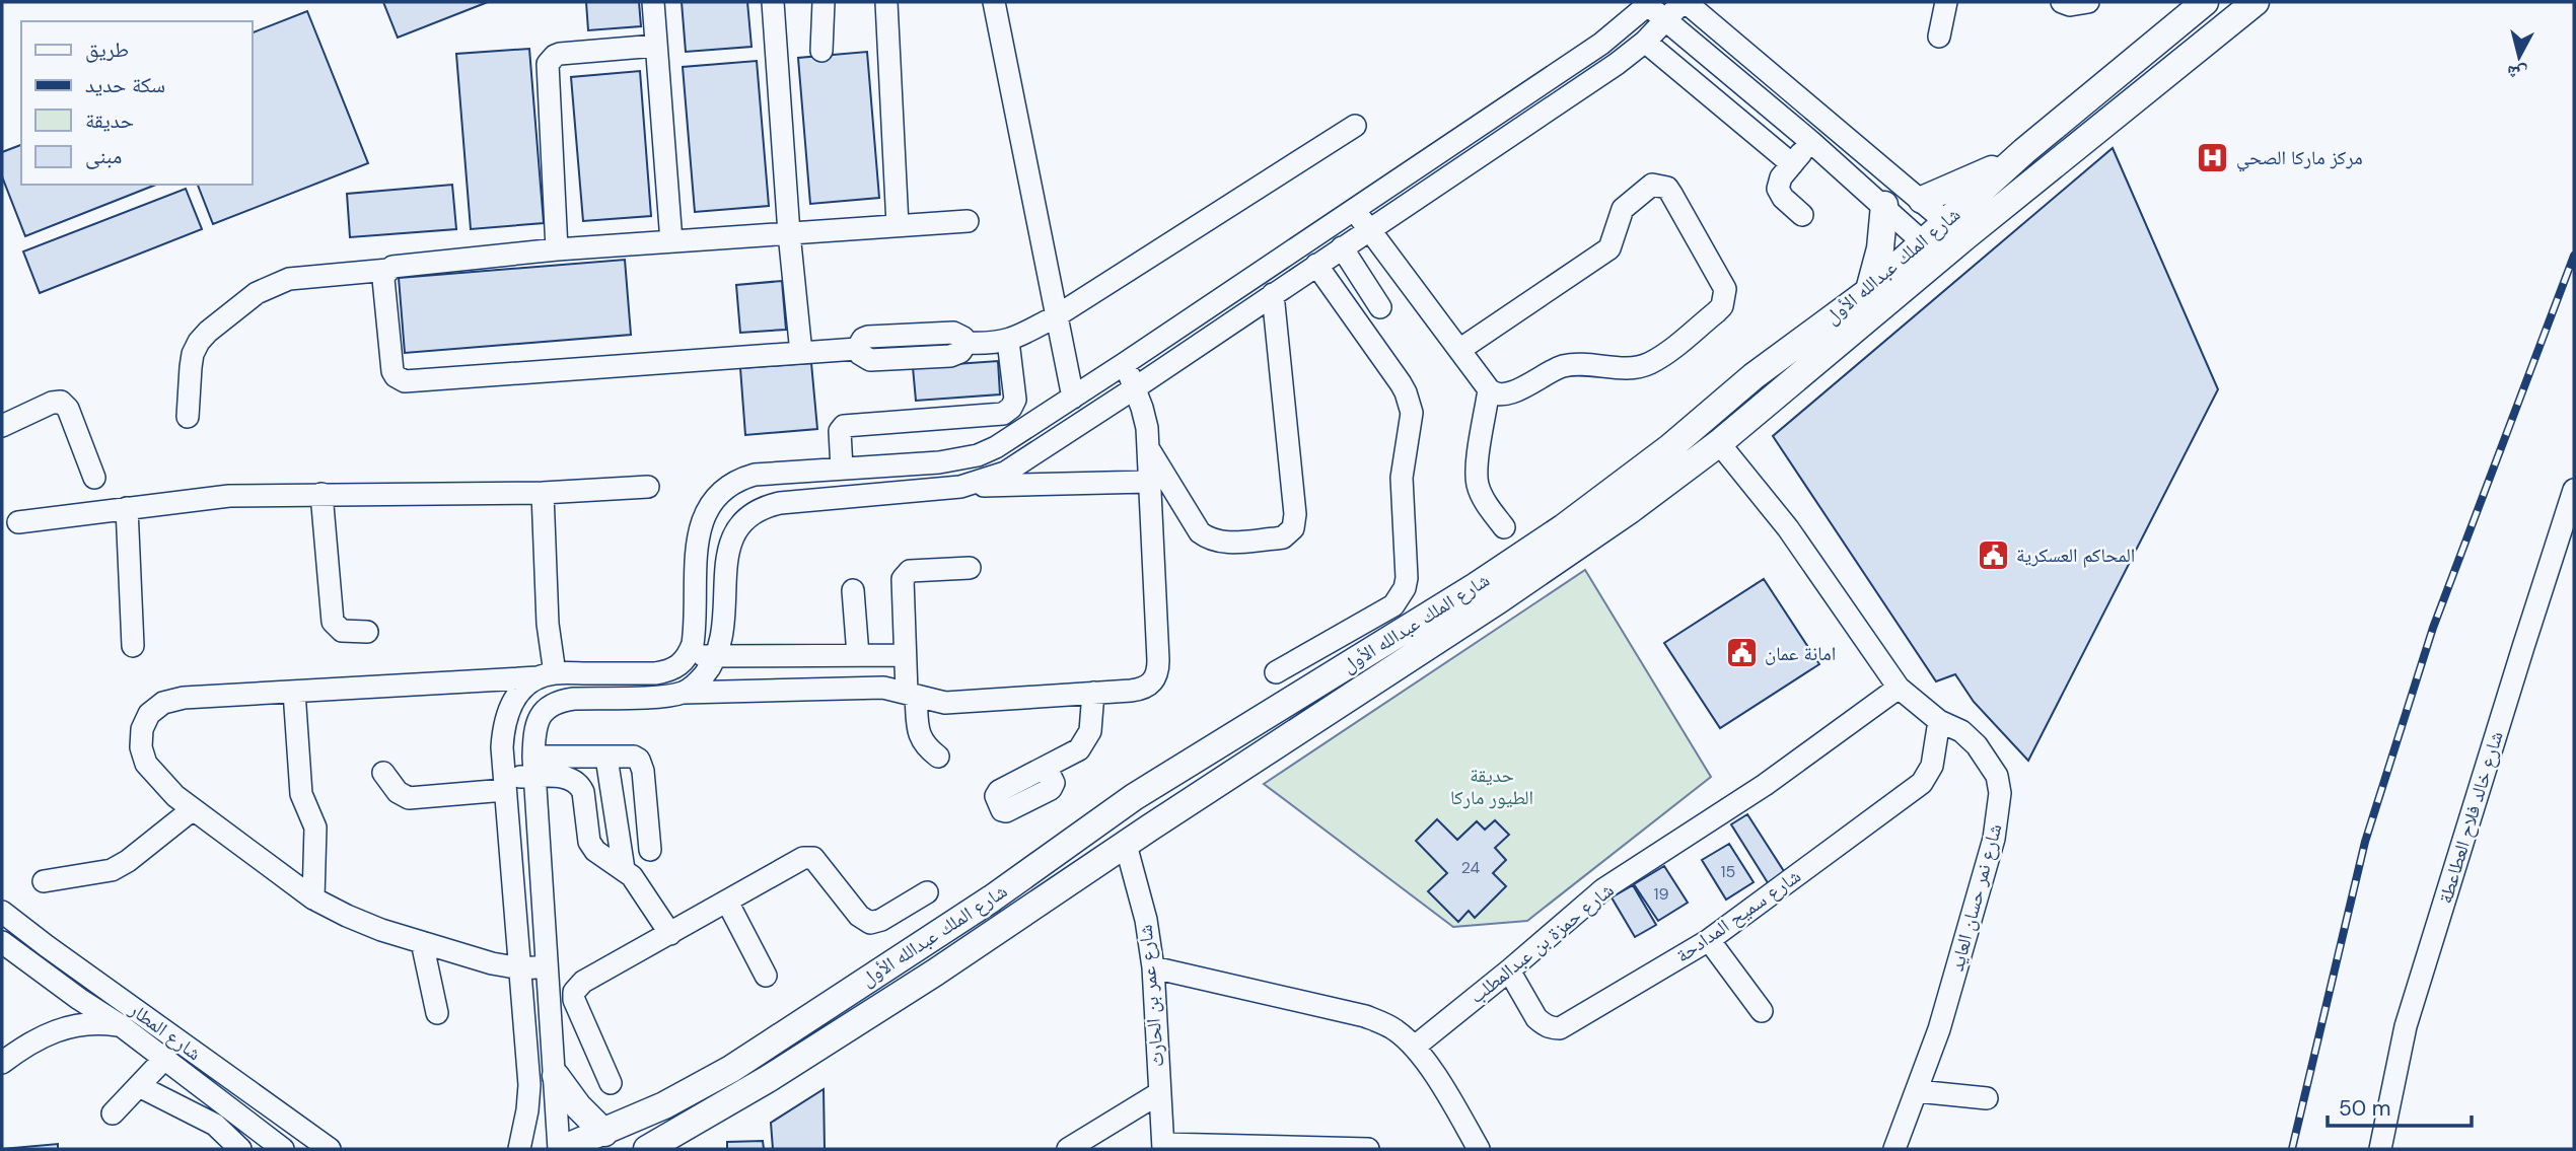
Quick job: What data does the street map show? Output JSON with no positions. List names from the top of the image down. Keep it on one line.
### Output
{"streets":{"main road":["شارع الملك عبدالله الأول"],"street":["شارع خالد فلاح العطاعطة","شارع نمر حسان العايد","شارع سميح المدادحة","شارع حمزة بن عبدالمطلب","شارع عمر بن الحارث","شارع المطار"]},"crossings":[["شارع الملك عبدالله الأول","شارع نمر حسان العايد"],["شارع الملك عبدالله الأول","شارع عمر بن الحارث"],["شارع نمر حسان العايد","شارع سميح المدادحة"],["شارع نمر حسان العايد","شارع حمزة بن عبدالمطلب"],["شارع سميح المدادحة","شارع حمزة بن عبدالمطلب"]],"parks":["حديقة الطيور ماركا"],"places":{"hospital":["مركز ماركا الصحي"],"public building":["المحاكم العسكرية","امانة عمان"]},"house_numbers":["24","15","19"],"legend":["طريق","سكة حديد","حديقة","مبنى"],"scale_bar":"50 m","north":"bottom"}
